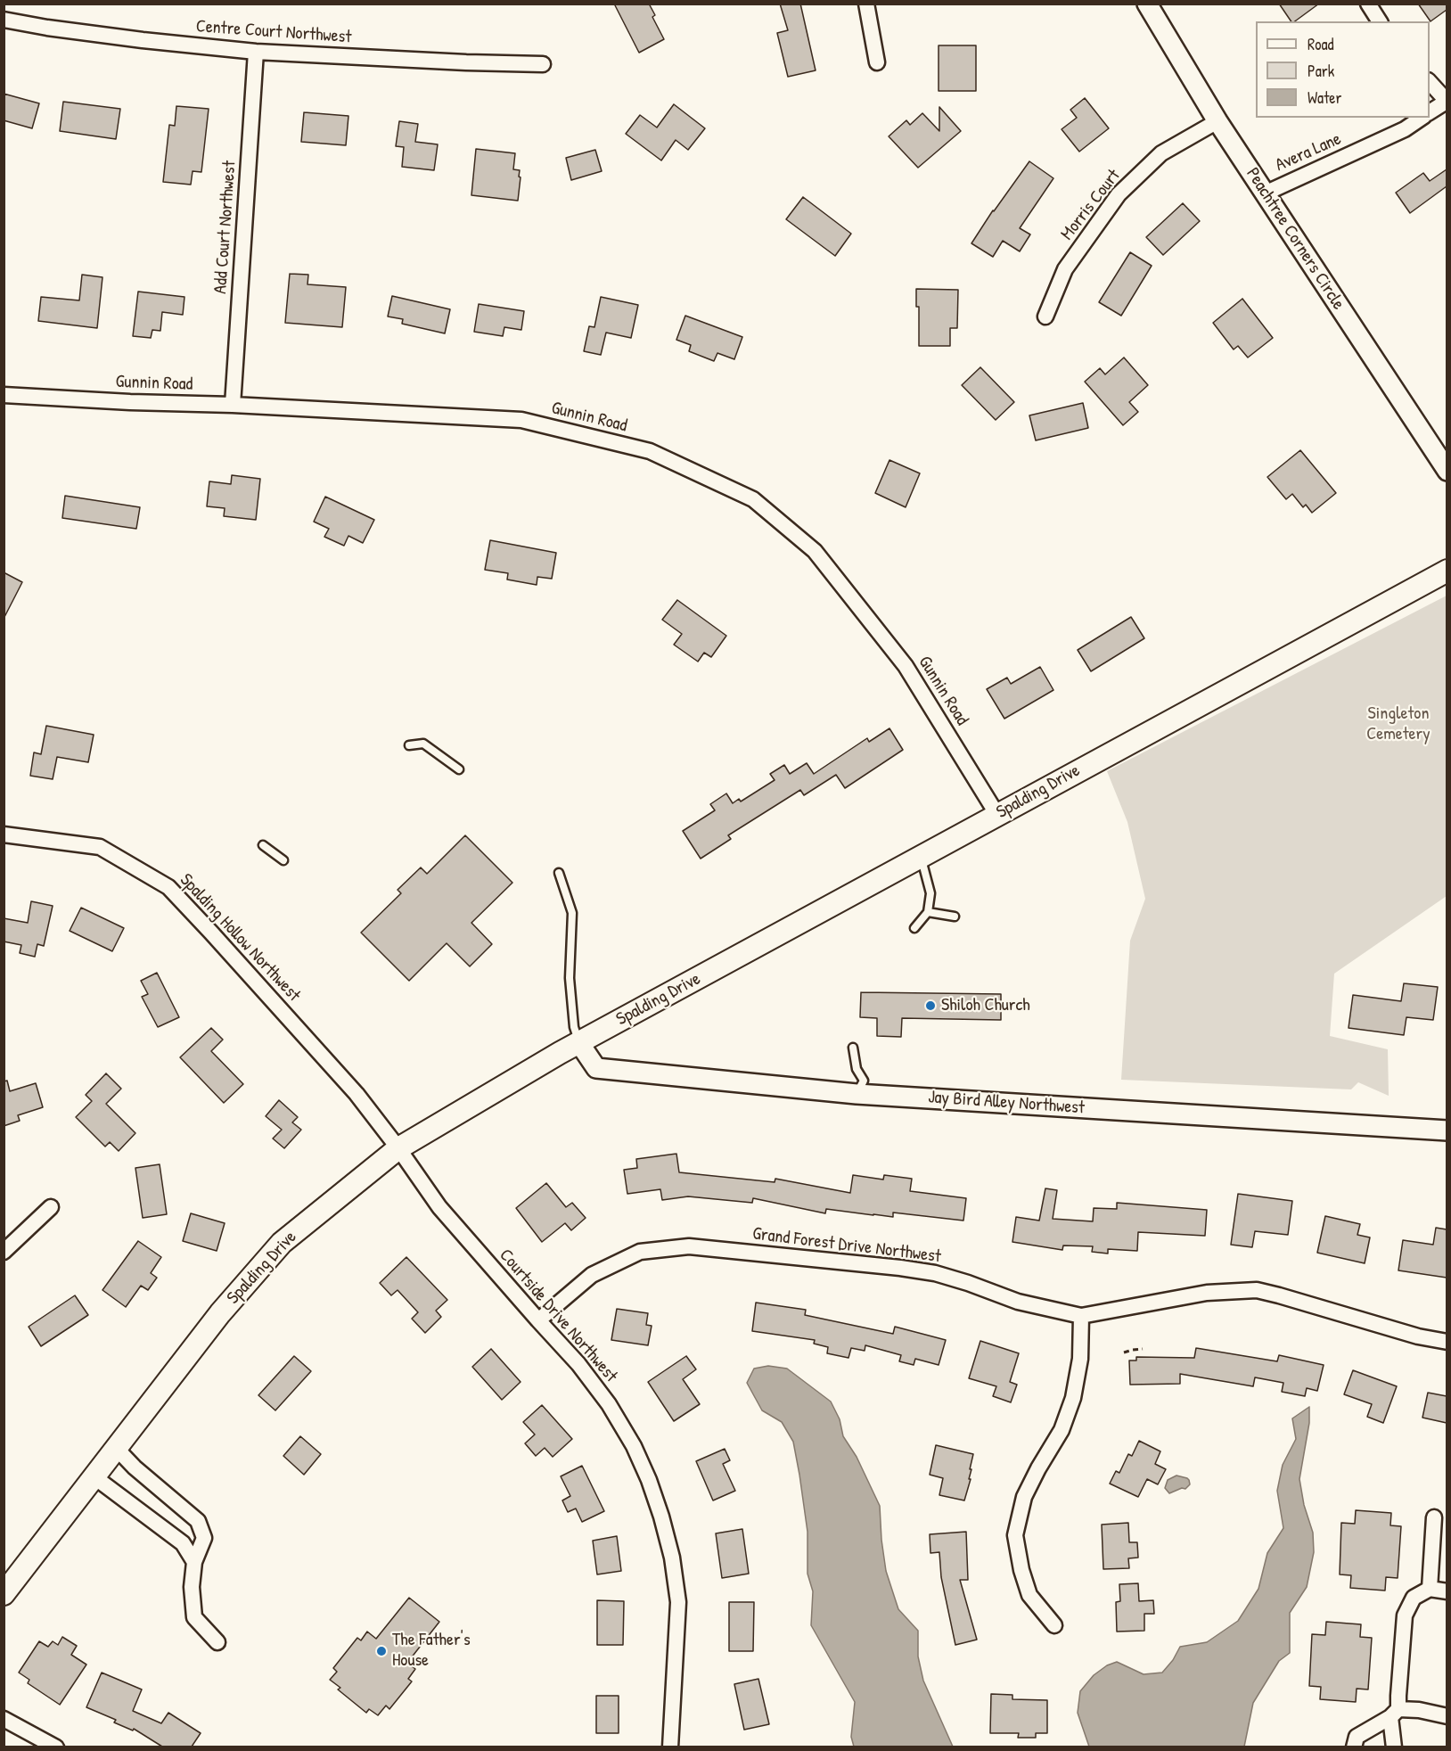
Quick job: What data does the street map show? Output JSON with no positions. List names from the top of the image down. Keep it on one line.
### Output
{"streets":{"main road":["Spalding Drive"],"street":["Centre Court Northwest","Avera Lane","Morris Court","Add Court Northwest","Peachtree Corners Circle","Gunnin Road","Spalding Hollow Northwest","Jay Bird Alley Northwest","Grand Forest Drive Northwest","Courtside Drive Northwest"]},"crossings":[["Centre Court Northwest","Add Court Northwest"],["Avera Lane","Peachtree Corners Circle"],["Morris Court","Peachtree Corners Circle"],["Add Court Northwest","Gunnin Road"],["Gunnin Road","Spalding Drive"],["Spalding Drive","Spalding Hollow Northwest"],["Spalding Drive","Jay Bird Alley Northwest"],["Spalding Drive","Courtside Drive Northwest"],["Spalding Hollow Northwest","Courtside Drive Northwest"],["Grand Forest Drive Northwest","Courtside Drive Northwest"]],"parks":["Singleton Cemetery"],"places":["Shiloh Church","The Father's House"],"legend":["Road","Park","Water"]}
